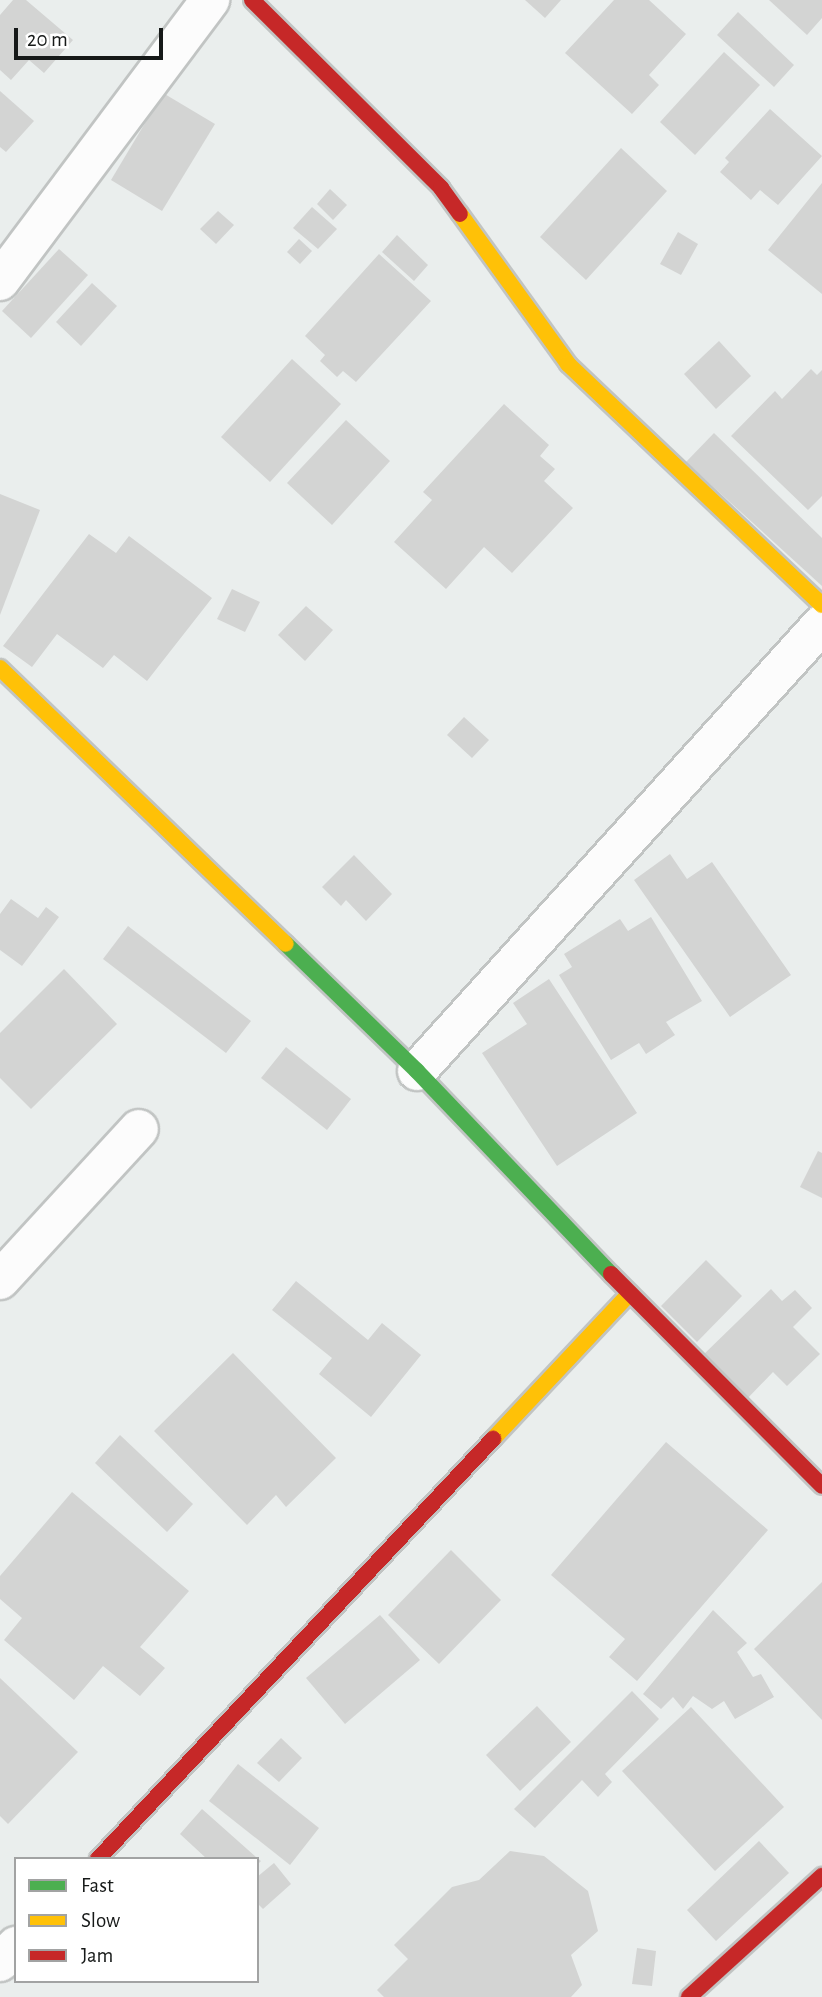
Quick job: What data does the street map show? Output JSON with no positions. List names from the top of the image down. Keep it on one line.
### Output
{"legend":["Fast","Slow","Jam"],"scale_bar":"20 m"}
